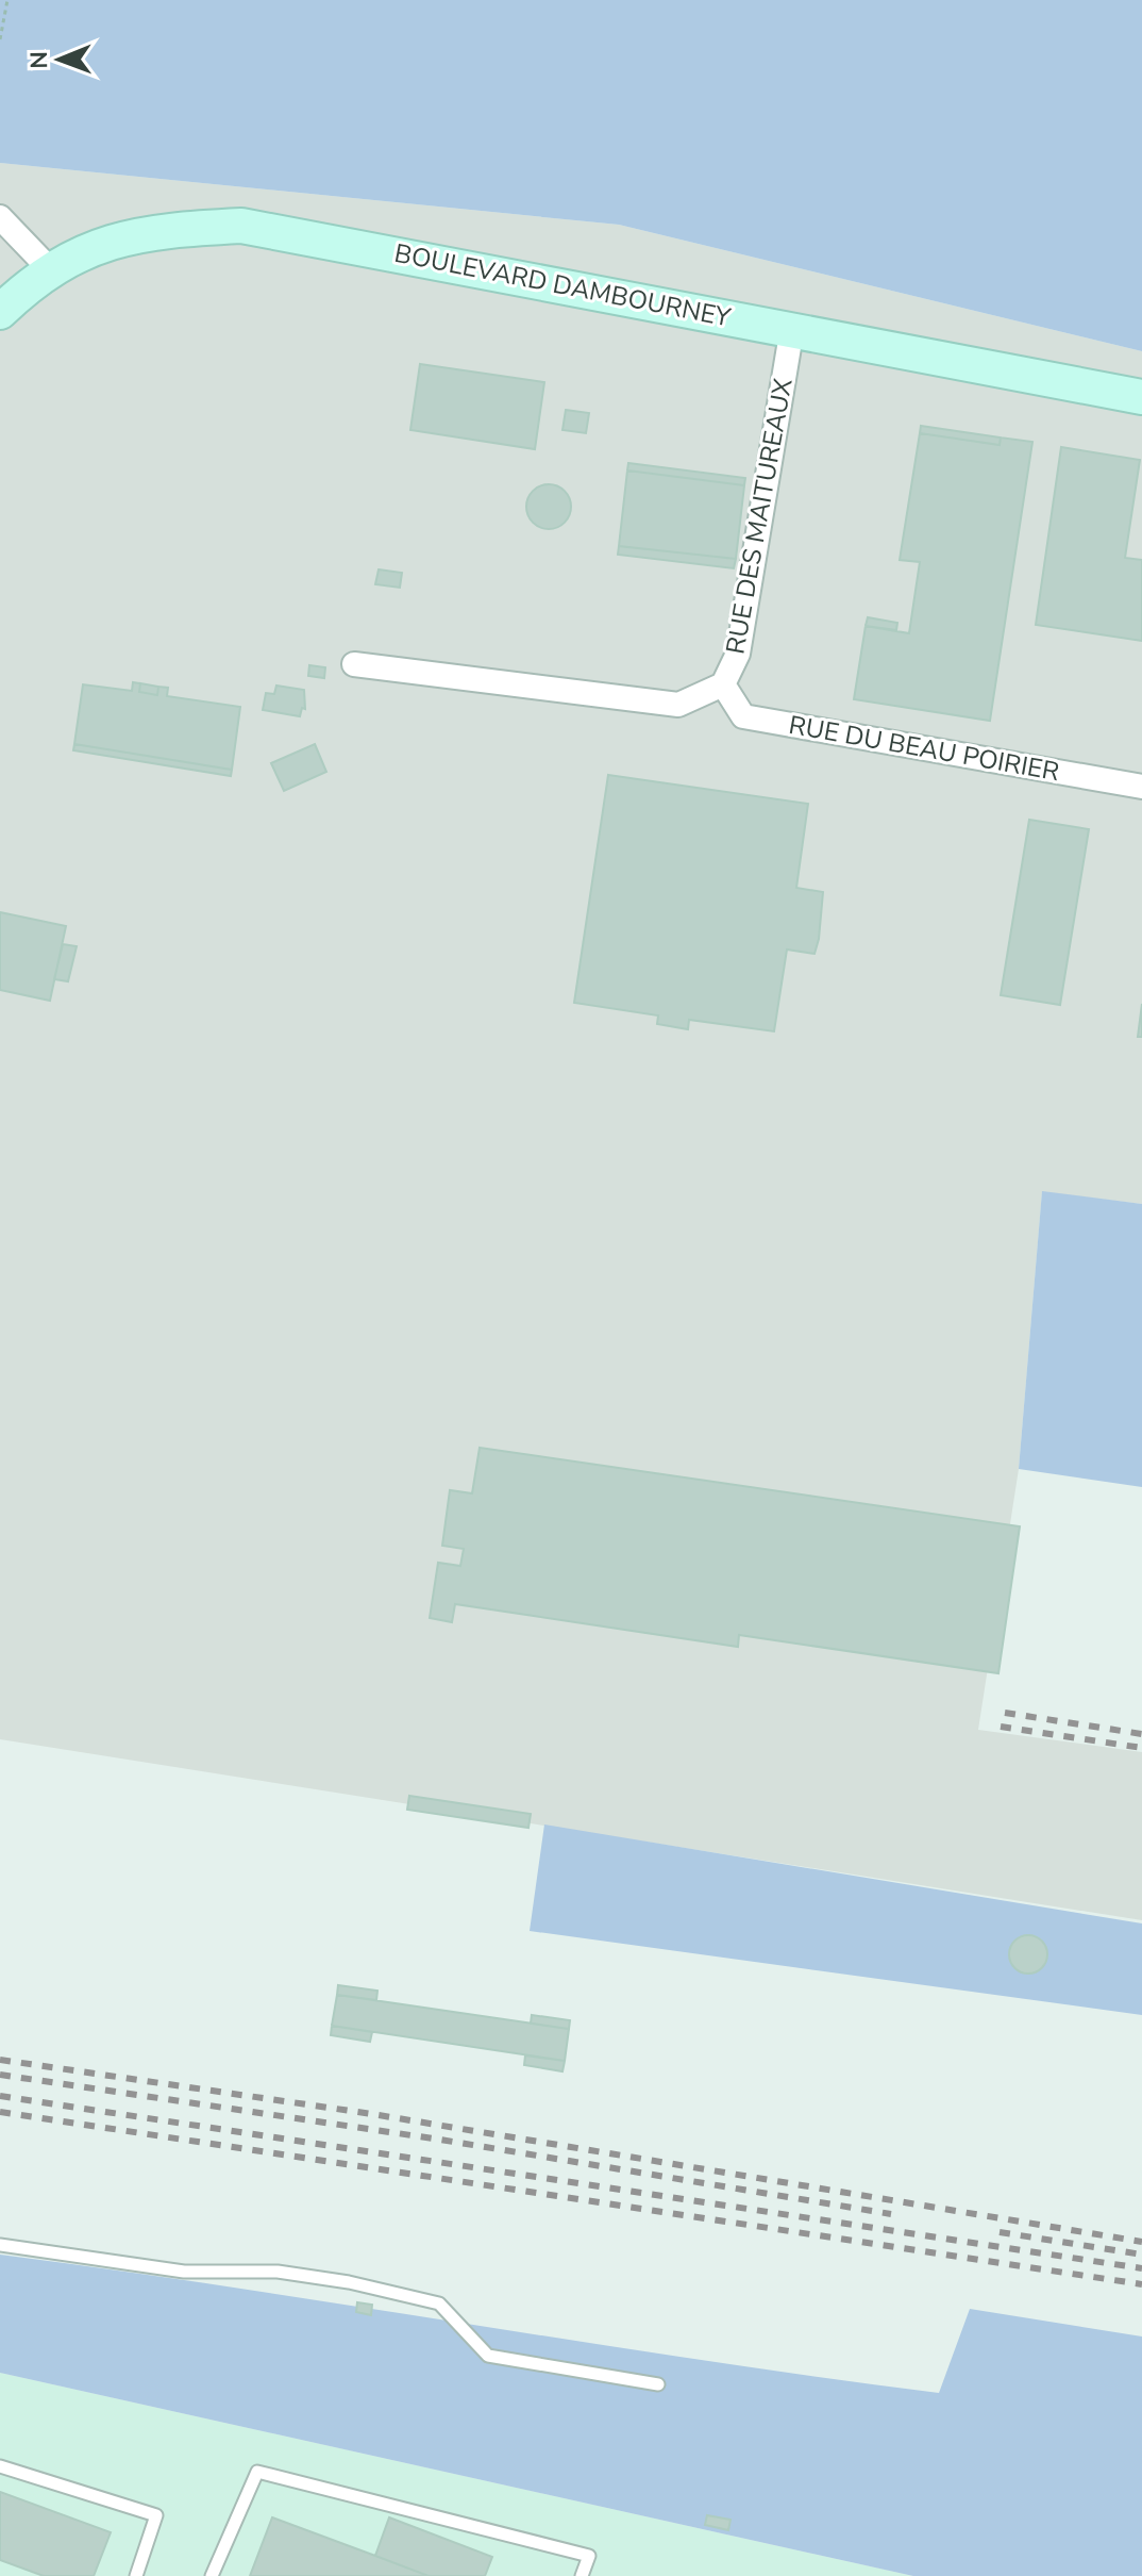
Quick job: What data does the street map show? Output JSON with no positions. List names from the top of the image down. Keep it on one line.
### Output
{"streets":{"street":["BOULEVARD DAMBOURNEY","RUE DES MAITUREAUX","RUE DU BEAU POIRIER"]},"crossings":[["BOULEVARD DAMBOURNEY","RUE DES MAITUREAUX"],["RUE DES MAITUREAUX","RUE DU BEAU POIRIER"]],"north":"left"}
